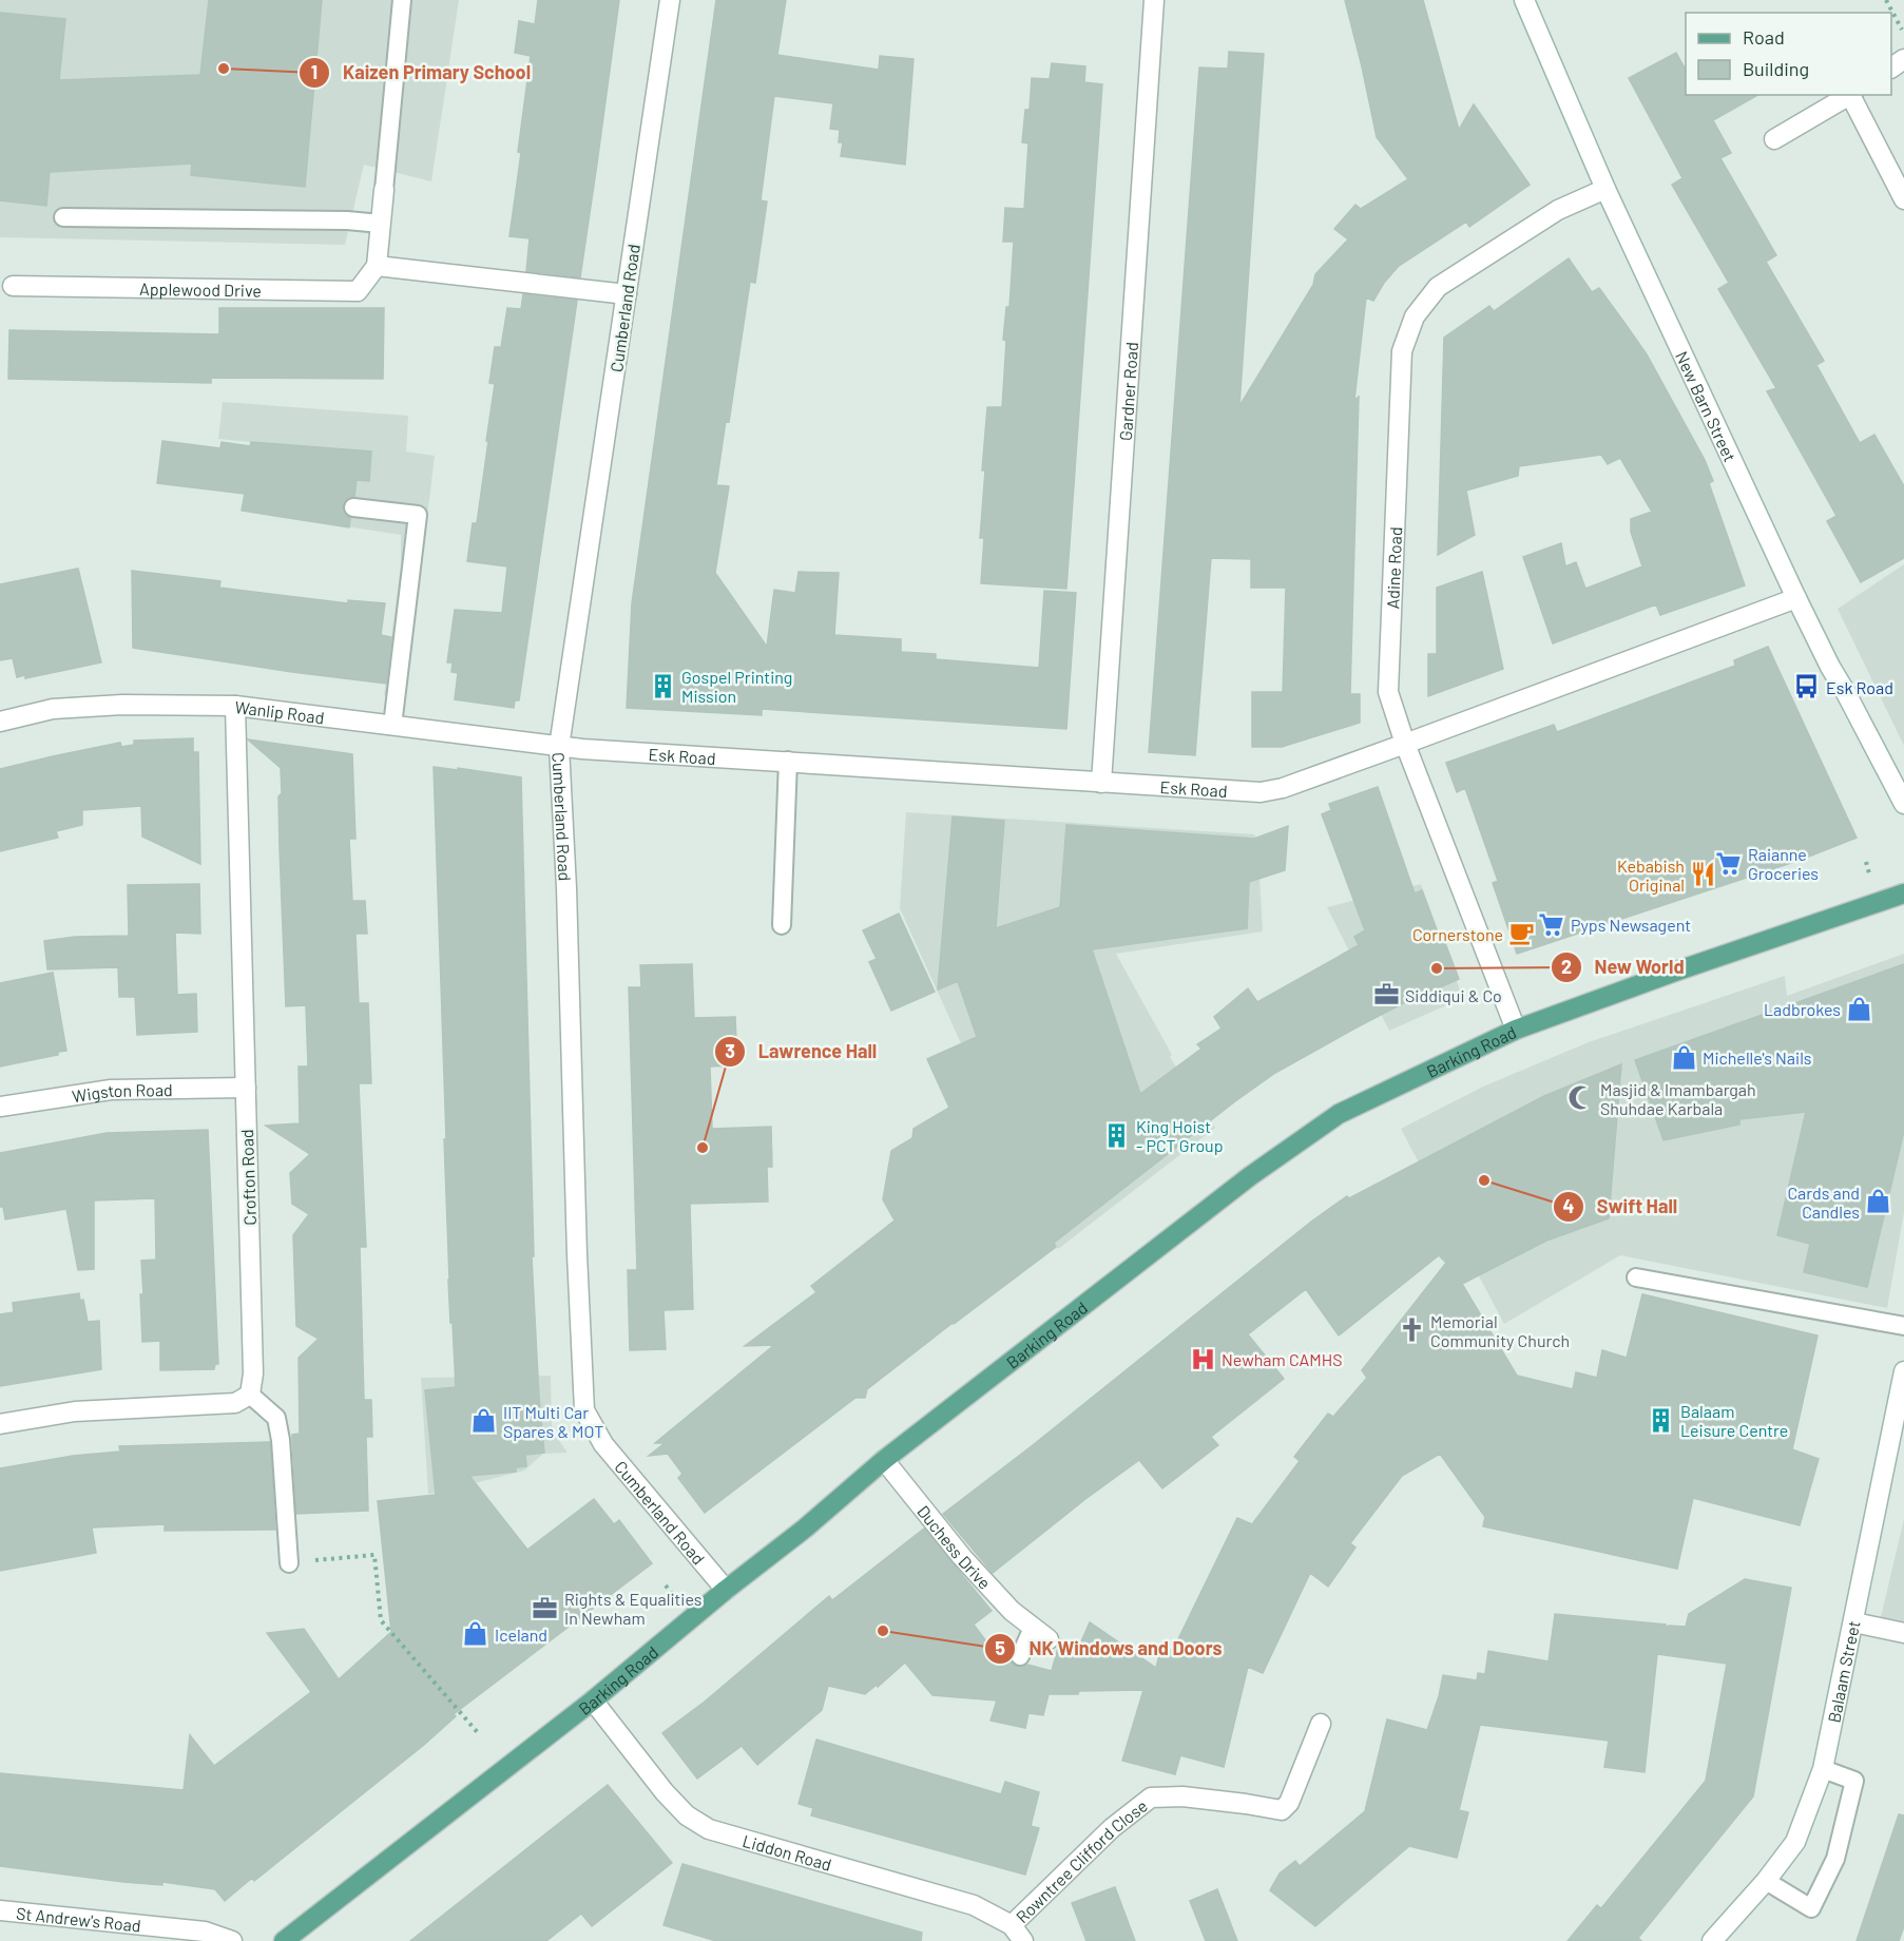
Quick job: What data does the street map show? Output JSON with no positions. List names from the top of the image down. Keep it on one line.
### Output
{"streets":{"main road":["Barking Road"],"street":["Applewood Drive","Cumberland Road","Gardner Road","New Barn Street","Adine Road","Wanlip Road","Esk Road","Wigston Road","Crofton Road","Duchess Drive","Balaam Street","Liddon Road","Rowntree Clifford Close","St Andrew's Road"]},"crossings":[["Cumberland Road","Wanlip Road"],["Cumberland Road","Esk Road"],["Cumberland Road","Barking Road"],["Gardner Road","Esk Road"],["New Barn Street","Adine Road"],["New Barn Street","Esk Road"],["Adine Road","Esk Road"],["Adine Road","Barking Road"],["Wanlip Road","Esk Road"],["Wanlip Road","Crofton Road"],["Barking Road","Duchess Drive"],["Barking Road","Liddon Road"],["Wigston Road","Crofton Road"],["Liddon Road","Rowntree Clifford Close"]],"places":{"other":["Kaizen Primary School","New World","Lawrence Hall","Swift Hall","NK Windows and Doors"],"building":["Gospel Printing Mission","King Hoist - PCT Group","Balaam Leisure Centre"],"bus stop":["Esk Road"],"supermarket":["Raianne Groceries","Pyps Newsagent"],"restaurant":["Kebabish Original"],"cafe":["Cornerstone"],"office":["Siddiqui & Co","Rights & Equalities In Newham"],"shop":["Ladbrokes","Michelle's Nails","Cards and Candles","IIT Multi Car Spares & MOT","Iceland"],"mosque":["Masjid & Imambargah Shuhdae Karbala"],"church":["Memorial Community Church"],"hospital":["Newham CAMHS"]},"legend":["Road","Building"]}
